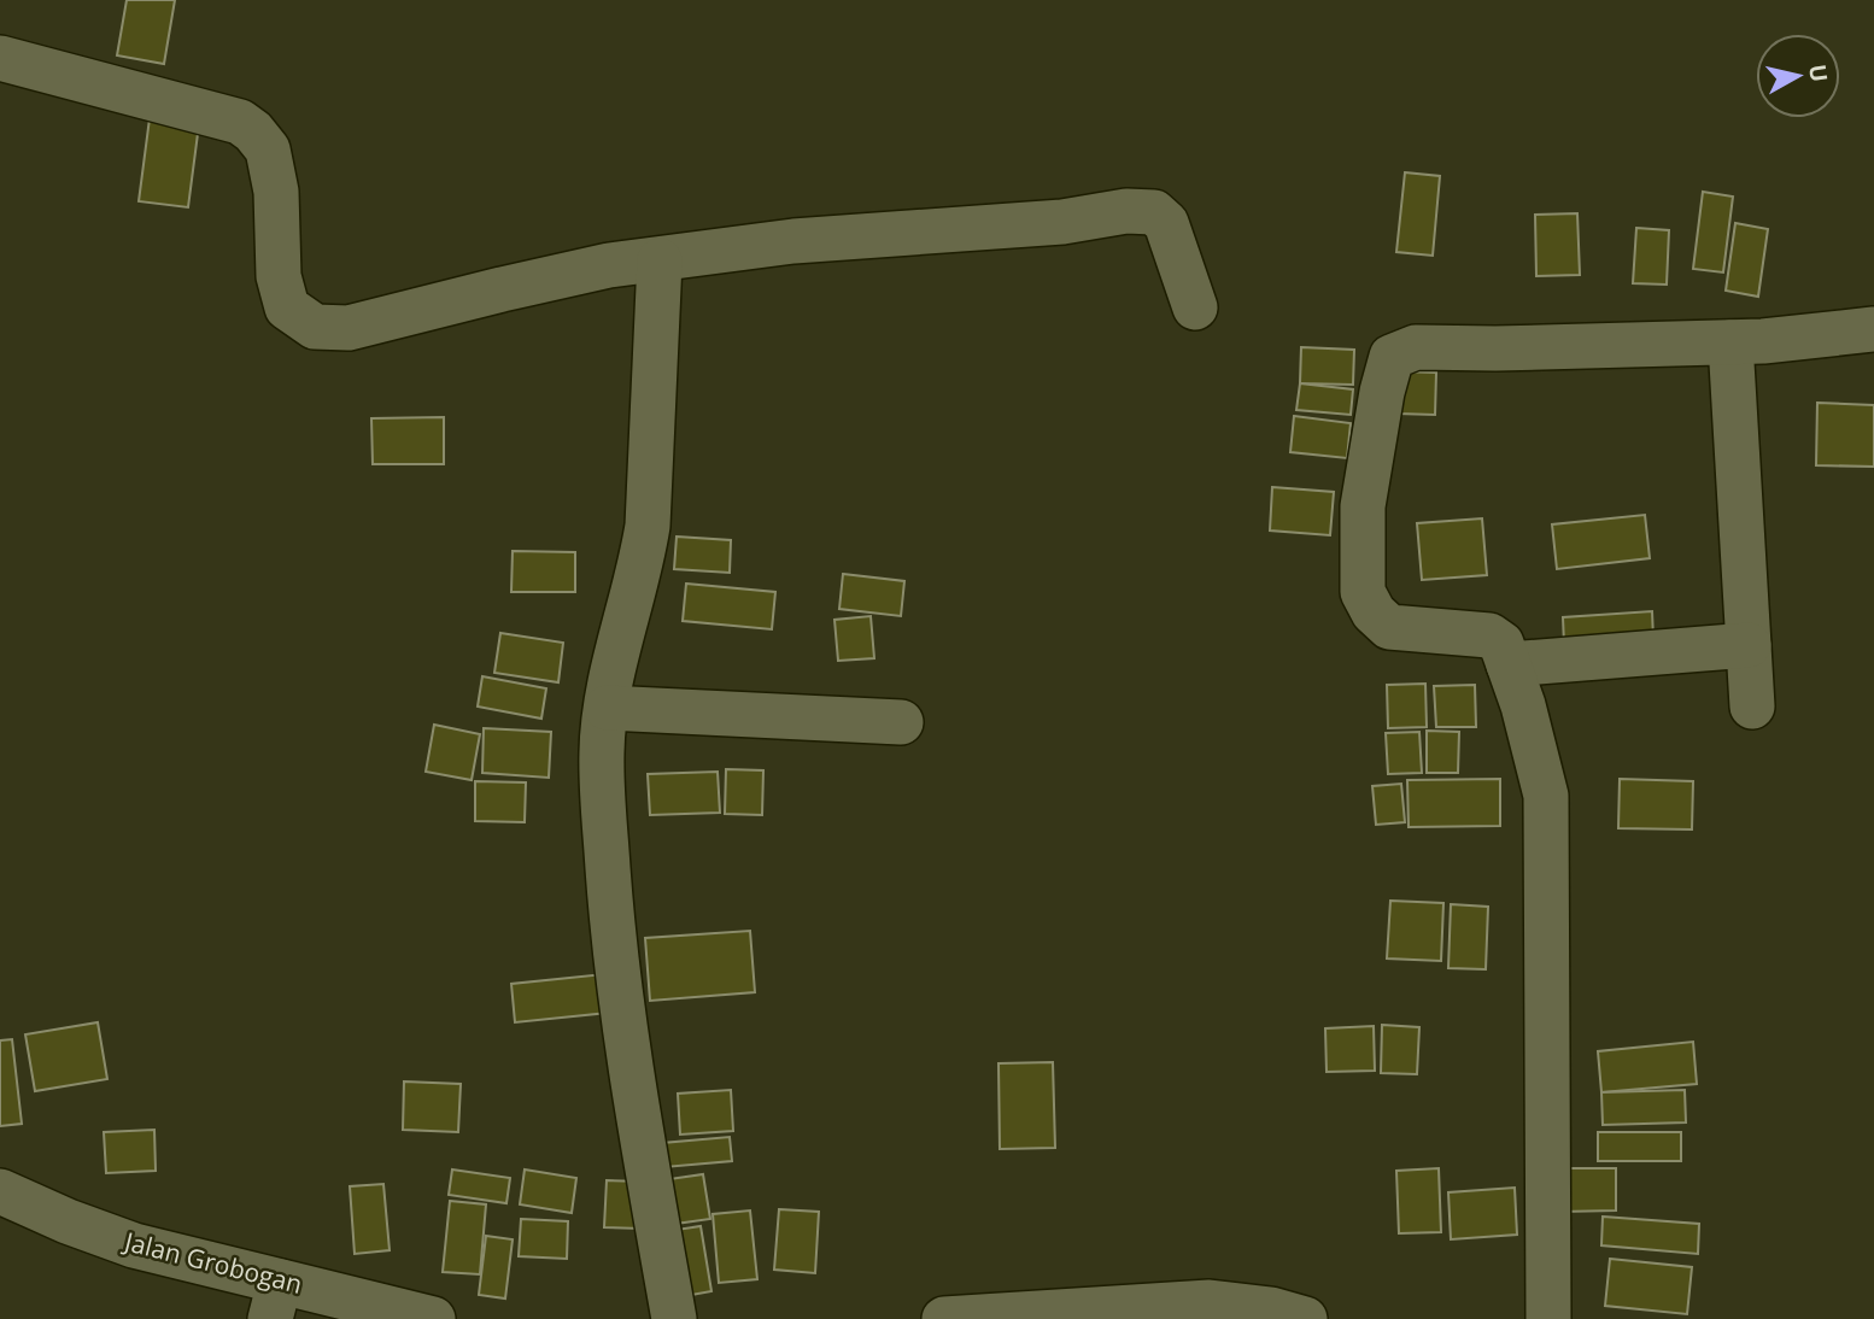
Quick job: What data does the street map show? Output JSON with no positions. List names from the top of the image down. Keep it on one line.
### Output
{"streets":{"street":["Jalan Grobogan"]},"north":"right"}
